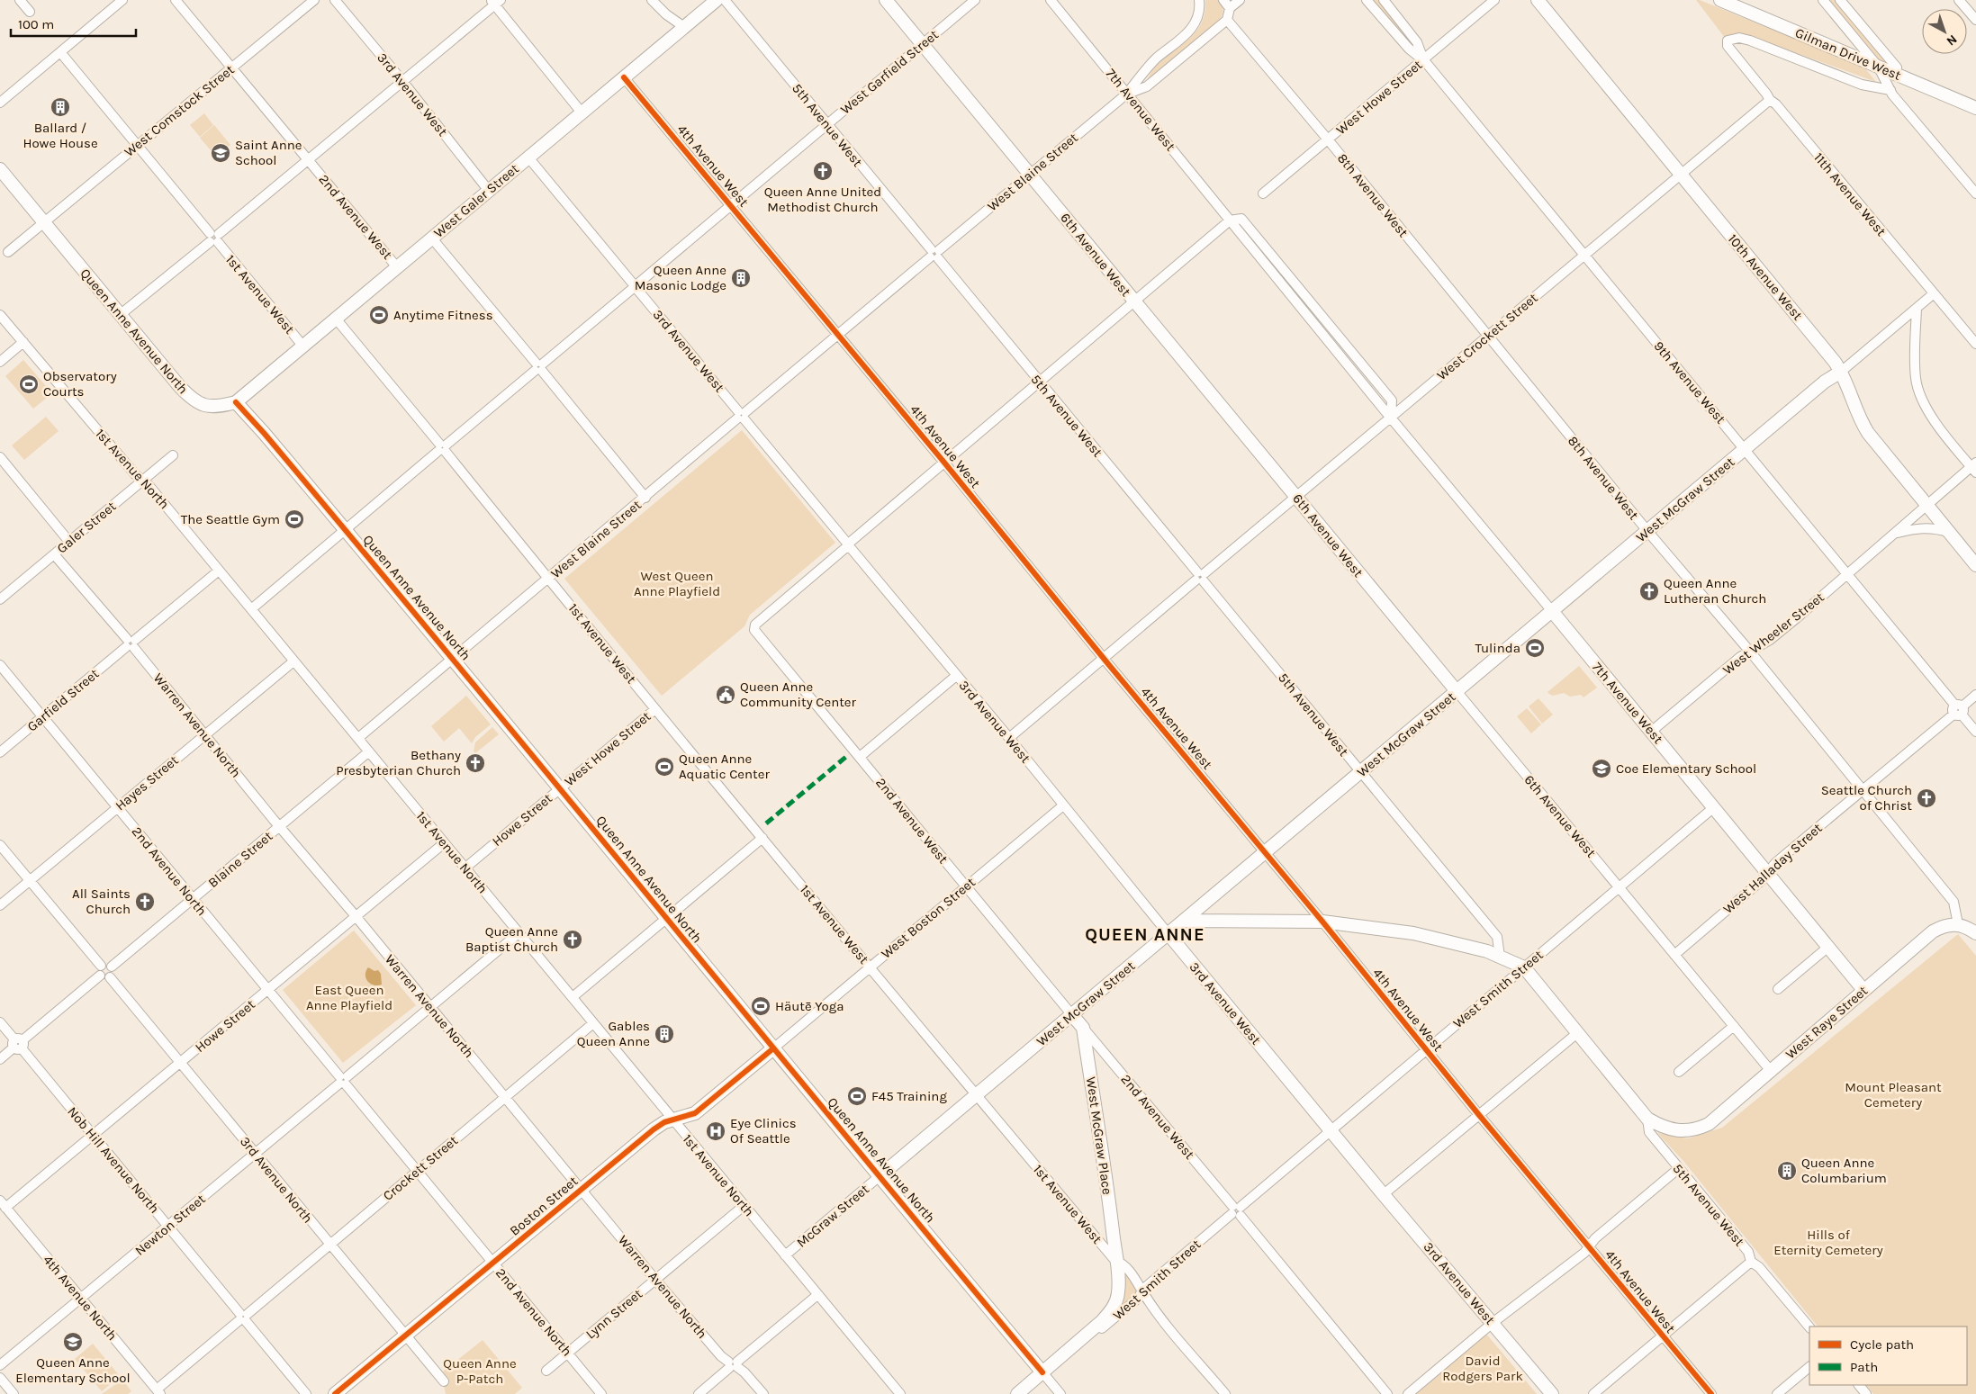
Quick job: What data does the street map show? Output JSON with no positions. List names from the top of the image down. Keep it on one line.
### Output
{"streets":{"street":["Gilman Drive West","West Garfield Street","3rd Avenue West","West Howe Street","7th Avenue West","West Comstock Street","5th Avenue West","4th Avenue West","West Blaine Street","11th Avenue West","8th Avenue West","West Galer Street","2nd Avenue West","6th Avenue West","10th Avenue West","1st Avenue West","Queen Anne Avenue North","West Crockett Street","9th Avenue West","1st Avenue North","West McGraw Street","Galer Street","West Wheeler Street","Garfield Street","Warren Avenue North","Hayes Street","Howe Street","Blaine Street","West Halladay Street","2nd Avenue North","West Boston Street","West Smith Street","West Raye Street","West McGraw Place","Nob Hill Avenue North","Crockett Street","3rd Avenue North","Boston Street","McGraw Street","Newton Street","4th Avenue North","Lynn Street"]},"crossings":[["Gilman Drive West","11th Avenue West"],["West Garfield Street","3rd Avenue West"],["West Garfield Street","5th Avenue West"],["West Garfield Street","4th Avenue West"],["West Garfield Street","6th Avenue West"],["West Garfield Street","1st Avenue West"],["West Garfield Street","Queen Anne Avenue North"],["3rd Avenue West","West Blaine Street"],["3rd Avenue West","West Galer Street"],["3rd Avenue West","2nd Avenue West"],["3rd Avenue West","West Crockett Street"],["3rd Avenue West","West McGraw Street"],["3rd Avenue West","West Boston Street"],["3rd Avenue West","West Smith Street"],["West Howe Street","8th Avenue West"],["West Howe Street","1st Avenue West"],["West Howe Street","Queen Anne Avenue North"],["West Howe Street","9th Avenue West"],["West Howe Street","Howe Street"],["7th Avenue West","West Blaine Street"],["7th Avenue West","West Crockett Street"],["7th Avenue West","West McGraw Street"],["7th Avenue West","West Wheeler Street"],["7th Avenue West","West Halladay Street"],["7th Avenue West","West Smith Street"],["7th Avenue West","West Raye Street"],["West Comstock Street","2nd Avenue West"],["West Comstock Street","1st Avenue West"],["West Comstock Street","Queen Anne Avenue North"],["5th Avenue West","West Blaine Street"],["5th Avenue West","West Crockett Street"],["5th Avenue West","West McGraw Street"],["5th Avenue West","West Smith Street"],["5th Avenue West","West Raye Street"],["4th Avenue West","West Blaine Street"],["4th Avenue West","West Galer Street"],["4th Avenue West","West Crockett Street"],["4th Avenue West","West McGraw Street"],["4th Avenue West","West Smith Street"],["West Blaine Street","8th Avenue West"],["West Blaine Street","6th Avenue West"],["West Blaine Street","1st Avenue West"],["West Blaine Street","Queen Anne Avenue North"],["11th Avenue West","West Crockett Street"],["11th Avenue West","West McGraw Street"],["8th Avenue West","West Crockett Street"],["8th Avenue West","West McGraw Street"],["8th Avenue West","West Wheeler Street"],["8th Avenue West","West Halladay Street"],["8th Avenue West","West Raye Street"],["West Galer Street","2nd Avenue West"],["West Galer Street","1st Avenue West"],["West Galer Street","Queen Anne Avenue North"],["2nd Avenue West","West McGraw Street"],["2nd Avenue West","West Boston Street"],["2nd Avenue West","West Smith Street"],["2nd Avenue West","West McGraw Place"],["6th Avenue West","West Crockett Street"],["6th Avenue West","West McGraw Street"],["6th Avenue West","West Halladay Street"],["6th Avenue West","West Smith Street"],["6th Avenue West","West Raye Street"],["10th Avenue West","West Crockett Street"],["10th Avenue West","West McGraw Street"],["10th Avenue West","West Wheeler Street"],["1st Avenue West","West McGraw Street"],["1st Avenue West","West Boston Street"],["1st Avenue West","West Smith Street"],["1st Avenue West","West McGraw Place"],["Queen Anne Avenue North","West McGraw Street"],["Queen Anne Avenue North","Howe Street"],["Queen Anne Avenue North","West Boston Street"],["Queen Anne Avenue North","West Smith Street"],["Queen Anne Avenue North","Boston Street"],["Queen Anne Avenue North","McGraw Street"],["West Crockett Street","9th Avenue West"],["9th Avenue West","West McGraw Street"],["9th Avenue West","West Wheeler Street"],["9th Avenue West","West Halladay Street"],["1st Avenue North","Galer Street"],["1st Avenue North","Garfield Street"],["1st Avenue North","Hayes Street"],["1st Avenue North","Howe Street"],["1st Avenue North","Blaine Street"],["1st Avenue North","Crockett Street"],["1st Avenue North","Boston Street"],["1st Avenue North","McGraw Street"],["1st Avenue North","Newton Street"],["1st Avenue North","Lynn Street"],["West McGraw Street","McGraw Street"],["Galer Street","Warren Avenue North"],["Garfield Street","Warren Avenue North"],["Garfield Street","2nd Avenue North"],["Warren Avenue North","Hayes Street"],["Warren Avenue North","Howe Street"],["Warren Avenue North","Blaine Street"],["Warren Avenue North","Crockett Street"],["Warren Avenue North","Boston Street"],["Warren Avenue North","Newton Street"],["Warren Avenue North","Lynn Street"],["Hayes Street","2nd Avenue North"],["Howe Street","2nd Avenue North"],["Howe Street","Nob Hill Avenue North"],["Howe Street","3rd Avenue North"],["Howe Street","4th Avenue North"],["Blaine Street","2nd Avenue North"],["Blaine Street","3rd Avenue North"],["2nd Avenue North","Crockett Street"],["2nd Avenue North","Boston Street"],["2nd Avenue North","Newton Street"],["2nd Avenue North","Lynn Street"],["West Boston Street","Boston Street"],["West Smith Street","West McGraw Place"],["Nob Hill Avenue North","Crockett Street"],["Nob Hill Avenue North","Newton Street"],["Crockett Street","3rd Avenue North"],["Crockett Street","4th Avenue North"],["3rd Avenue North","Boston Street"],["3rd Avenue North","Newton Street"],["Newton Street","4th Avenue North"]],"districts":["QUEEN ANNE"],"parks":["West Queen Anne Playfield","East Queen Anne Playfield","Mount Pleasant Cemetery","Hills of Eternity Cemetery","David Rodgers Park","Queen Anne P-Patch"],"places":{"building":["Ballard / Howe House","Queen Anne Masonic Lodge","Gables Queen Anne","Queen Anne Columbarium"],"school or university":["Saint Anne School","Coe Elementary School","Queen Anne Elementary School"],"church":["Queen Anne United Methodist Church","Queen Anne Lutheran Church","Bethany Presbyterian Church","Seattle Church of Christ","All Saints Church","Queen Anne Baptist Church"],"sports":["Anytime Fitness","Observatory Courts","The Seattle Gym","Tulinda","Queen Anne Aquatic Center","Häutē Yoga","F45 Training"],"public building":["Queen Anne Community Center"],"hospital":["Eye Clinics Of Seattle"]},"legend":["Cycle path","Path"],"scale_bar":"100 m","north":"bottom right"}
